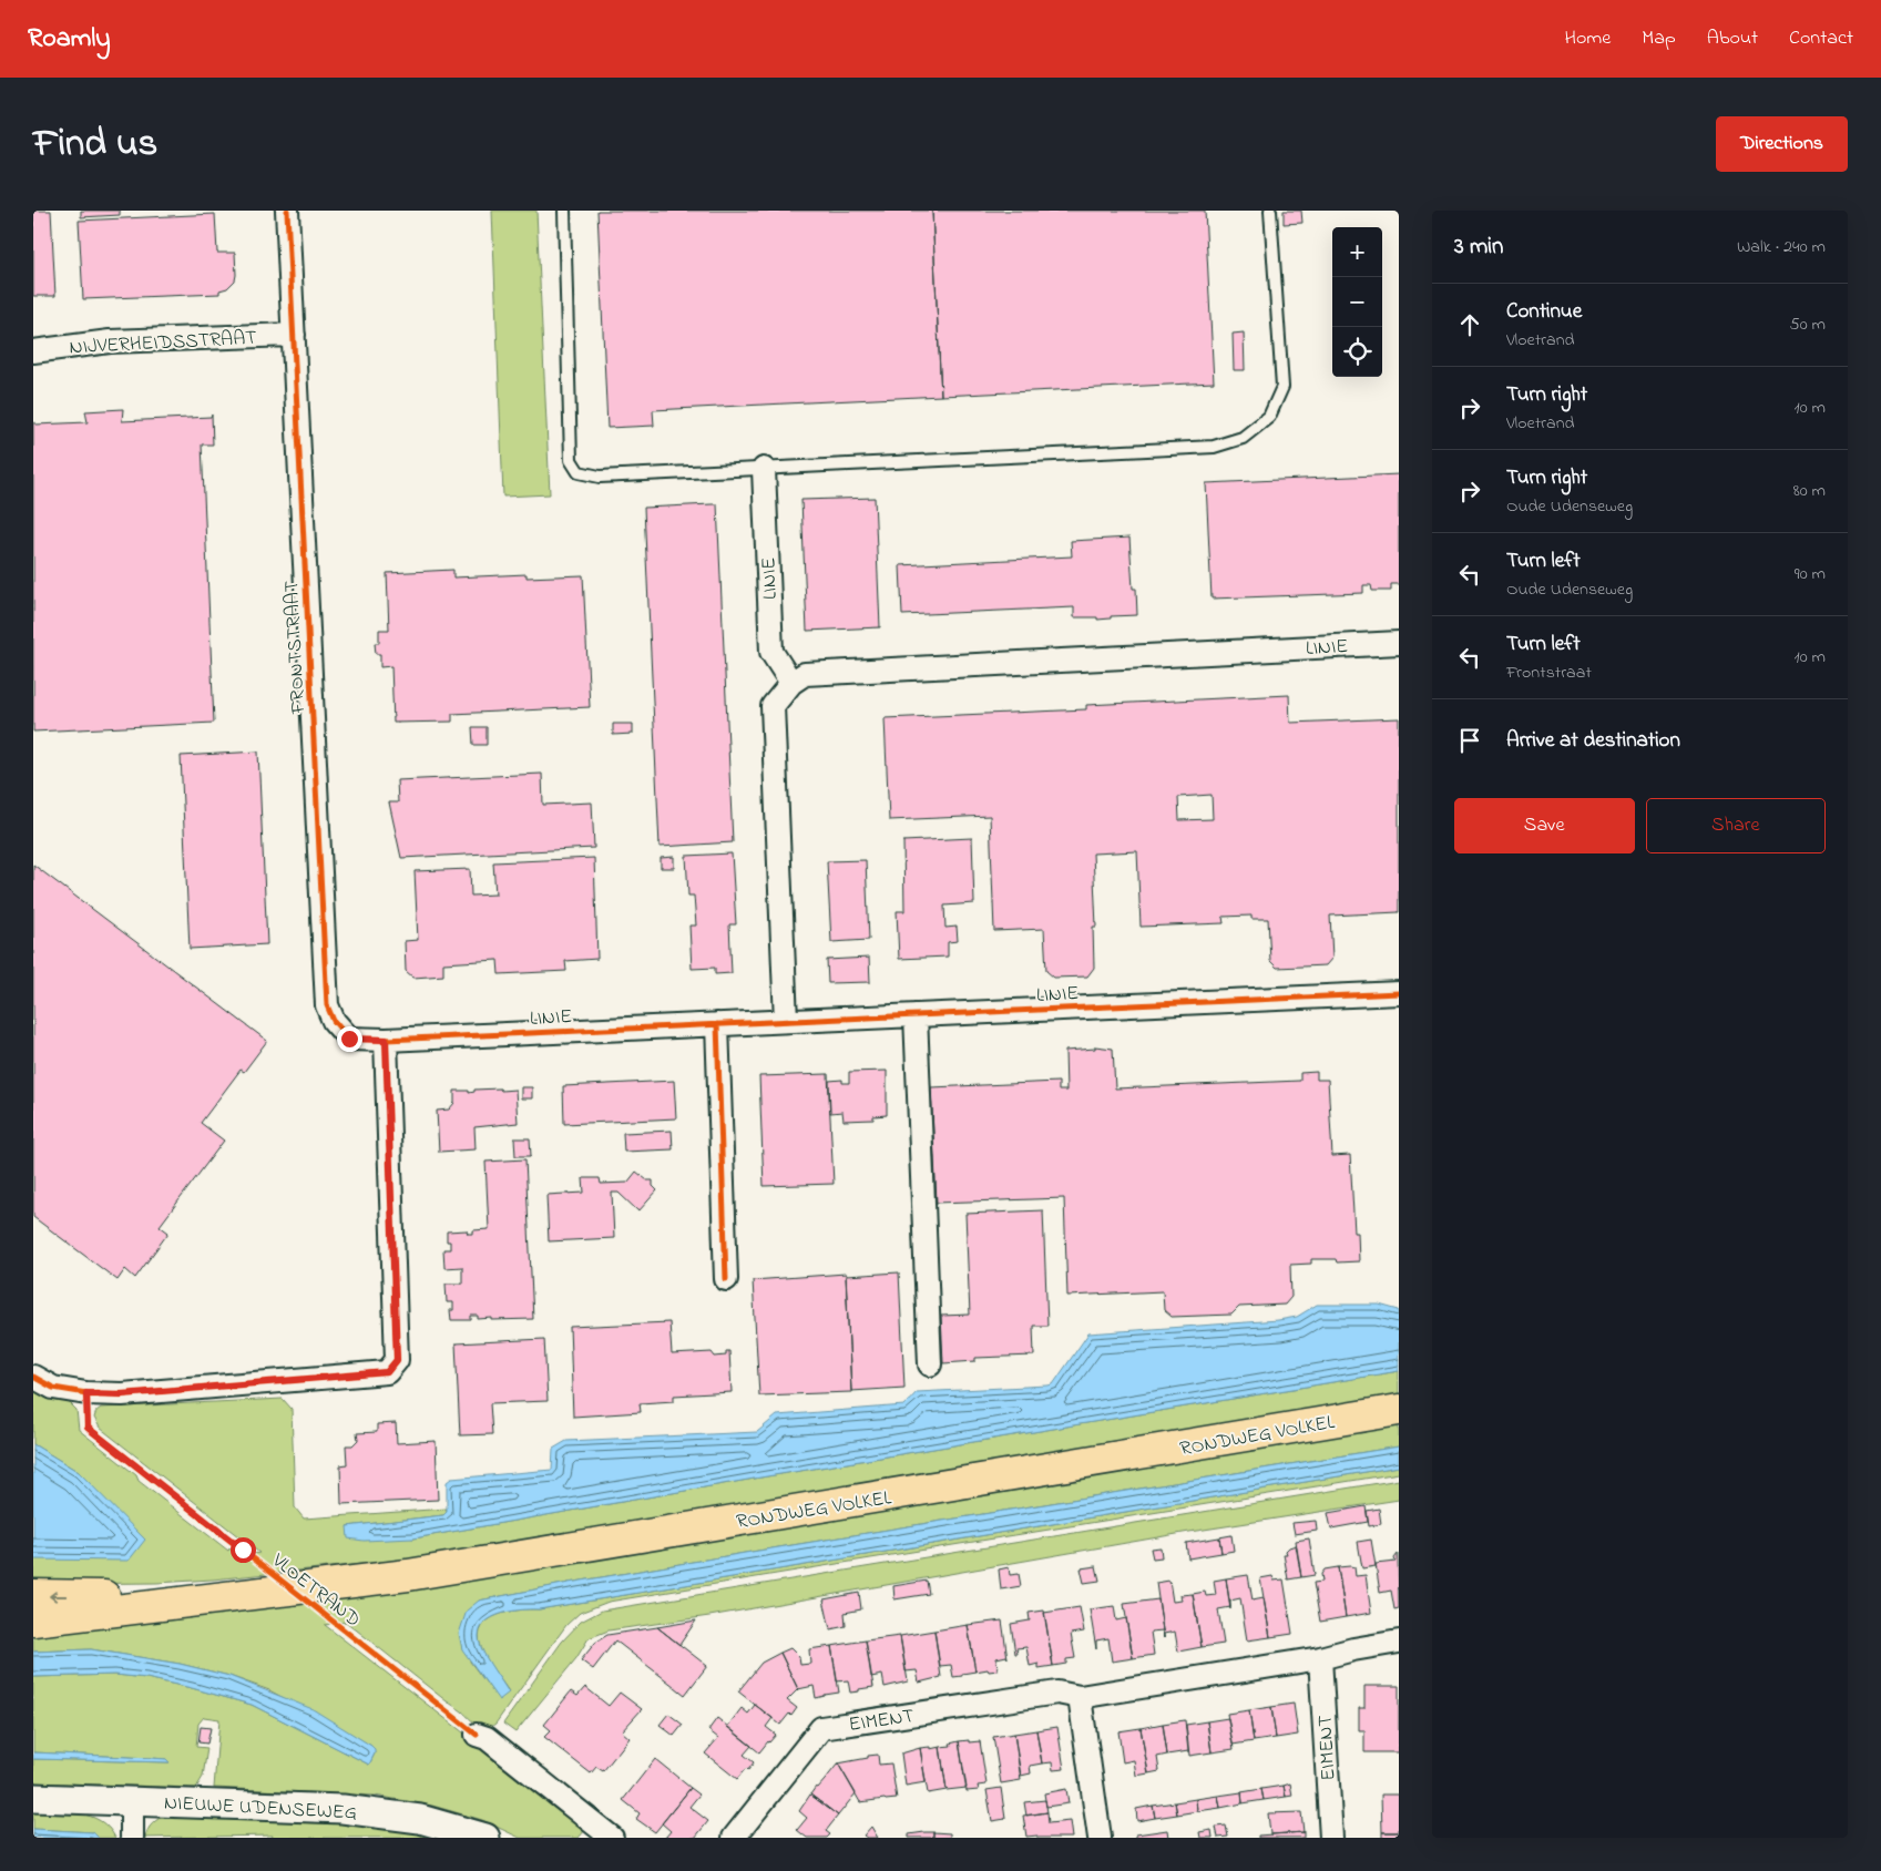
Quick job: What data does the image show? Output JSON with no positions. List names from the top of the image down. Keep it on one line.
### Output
{"streets":{"main road":["RONDWEG VOLKEL"],"street":["NIJVERHEIDSSTRAAT","LINIE","FRONTSTRAAT","EIMENT","NIEUWE UDENSEWEG"],"cycle path":["VLOETRAND"]},"crossings":[["NIJVERHEIDSSTRAAT","FRONTSTRAAT"],["LINIE","FRONTSTRAAT"]],"page":{"header":"Roamly","nav":["Home","Map","About","Contact"],"title":"Find us","buttons":["Directions",["Save","Share"]],"heading":["3 min","Walk · 240 m"],"map_buttons":["+","−"],"list":[["Continue","Vloetrand","50 m"],["Turn right","Vloetrand","10 m"],["Turn right","Oude Udenseweg","80 m"],["Turn left","Oude Udenseweg","90 m"],["Turn left","Frontstraat","10 m"],"Arrive at destination"]}}
